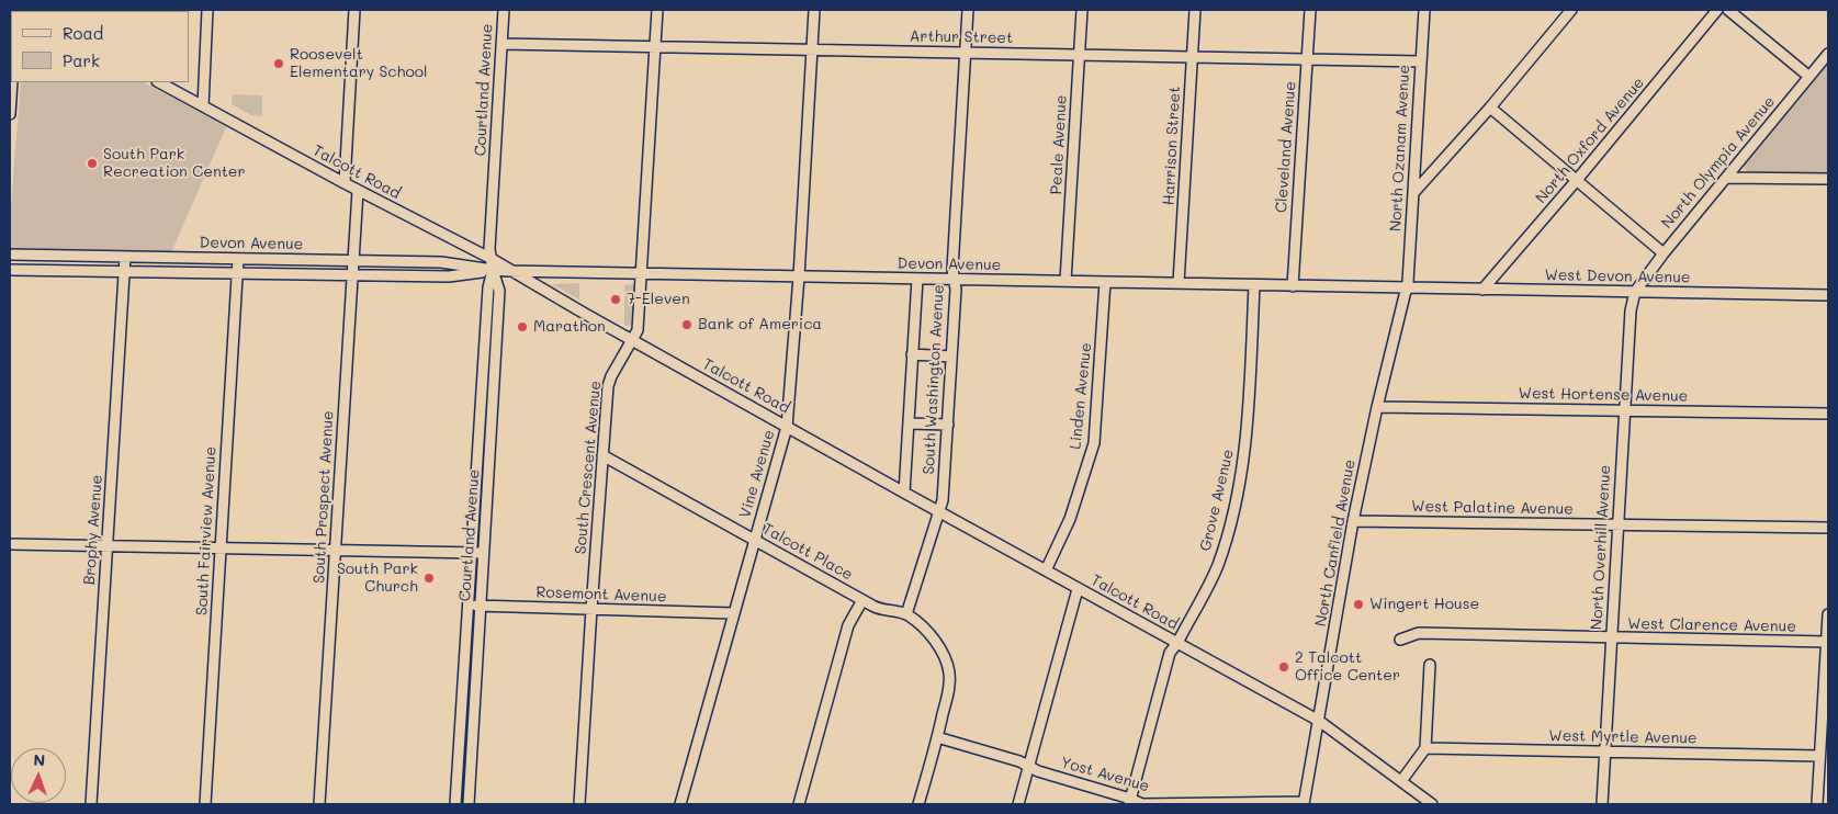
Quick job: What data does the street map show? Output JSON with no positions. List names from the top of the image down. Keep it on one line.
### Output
{"streets":{"street":["Arthur Street","Courtland Avenue","North Oxford Avenue","Peale Avenue","Harrison Street","Cleveland Avenue","North Ozanam Avenue","North Olympia Avenue","Talcott Road","Devon Avenue","West Devon Avenue","South Washington Avenue","West Hortense Avenue","Linden Avenue","South Crescent Avenue","Vine Avenue","South Prospect Avenue","Grove Avenue","West Palatine Avenue","Brophy Avenue","South Fairview Avenue","North Canfield Avenue","North Overhill Avenue","Talcott Place","Rosemont Avenue","West Clarence Avenue","West Myrtle Avenue","Yost Avenue"]},"crossings":[["Arthur Street","Courtland Avenue"],["Arthur Street","Peale Avenue"],["Arthur Street","Harrison Street"],["Arthur Street","Cleveland Avenue"],["Arthur Street","North Ozanam Avenue"],["Arthur Street","South Washington Avenue"],["Arthur Street","South Crescent Avenue"],["Arthur Street","Vine Avenue"],["Courtland Avenue","Talcott Road"],["Courtland Avenue","Devon Avenue"],["Courtland Avenue","Rosemont Avenue"],["North Oxford Avenue","West Devon Avenue"],["Peale Avenue","Devon Avenue"],["Harrison Street","Devon Avenue"],["Cleveland Avenue","Devon Avenue"],["North Ozanam Avenue","Devon Avenue"],["North Ozanam Avenue","West Devon Avenue"],["North Ozanam Avenue","North Canfield Avenue"],["North Olympia Avenue","West Devon Avenue"],["North Olympia Avenue","North Overhill Avenue"],["Talcott Road","Devon Avenue"],["Talcott Road","South Washington Avenue"],["Talcott Road","Linden Avenue"],["Talcott Road","South Crescent Avenue"],["Talcott Road","Vine Avenue"],["Talcott Road","South Prospect Avenue"],["Talcott Road","Grove Avenue"],["Talcott Road","North Canfield Avenue"],["Devon Avenue","West Devon Avenue"],["Devon Avenue","South Washington Avenue"],["Devon Avenue","Linden Avenue"],["Devon Avenue","South Crescent Avenue"],["Devon Avenue","Vine Avenue"],["Devon Avenue","South Prospect Avenue"],["Devon Avenue","Grove Avenue"],["Devon Avenue","Brophy Avenue"],["Devon Avenue","South Fairview Avenue"],["Devon Avenue","North Canfield Avenue"],["West Devon Avenue","North Canfield Avenue"],["West Devon Avenue","North Overhill Avenue"],["South Washington Avenue","Talcott Place"],["West Hortense Avenue","North Canfield Avenue"],["West Hortense Avenue","North Overhill Avenue"],["South Crescent Avenue","Talcott Place"],["South Crescent Avenue","Rosemont Avenue"],["Vine Avenue","Talcott Place"],["Vine Avenue","Rosemont Avenue"],["Grove Avenue","Yost Avenue"],["West Palatine Avenue","North Canfield Avenue"],["West Palatine Avenue","North Overhill Avenue"],["North Canfield Avenue","Yost Avenue"],["North Overhill Avenue","West Clarence Avenue"],["North Overhill Avenue","West Myrtle Avenue"]],"places":["Roosevelt Elementary School","South Park Recreation Center","7-Eleven","Bank of America","Marathon","South Park Church","Wingert House","2 Talcott Office Center"],"legend":["Road","Park"],"north":"top"}
